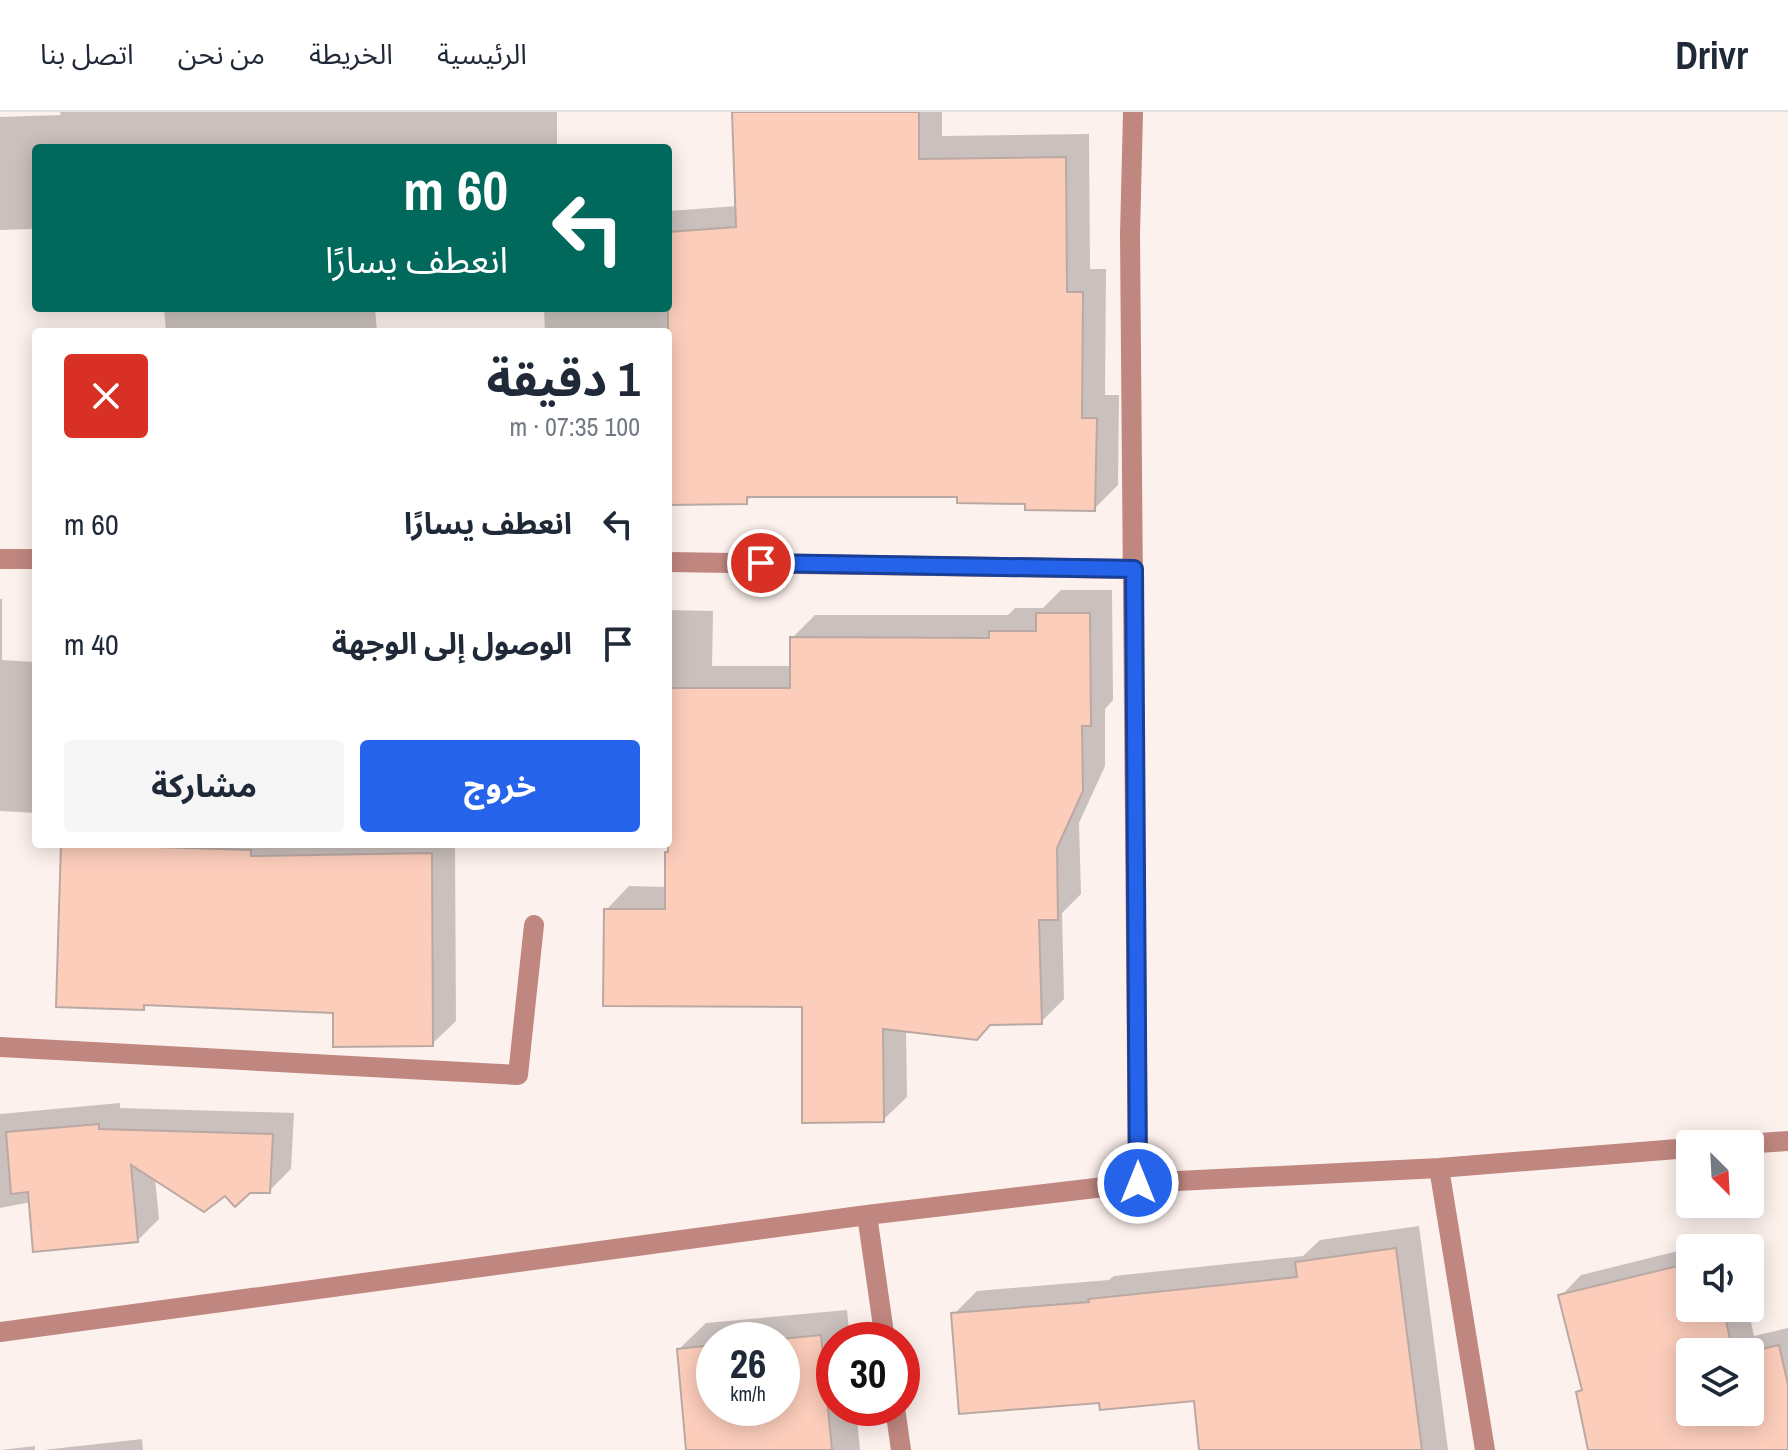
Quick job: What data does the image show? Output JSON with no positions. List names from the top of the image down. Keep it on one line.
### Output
{"north":"bottom right","page":{"header":"Drivr","nav":["الرئيسية","الخريطة","من نحن","اتصل بنا"],"turn":["60 m","انعطف يسارًا"],"heading":["1 دقيقة","100 m · 07:35"],"list":[{"name":"انعطف يسارًا","value":"60 m"},{"name":"الوصول إلى الوجهة","value":"40 m"}],"buttons":["خروج","مشاركة"],"speed":"26 km/h","limit":"30"}}
